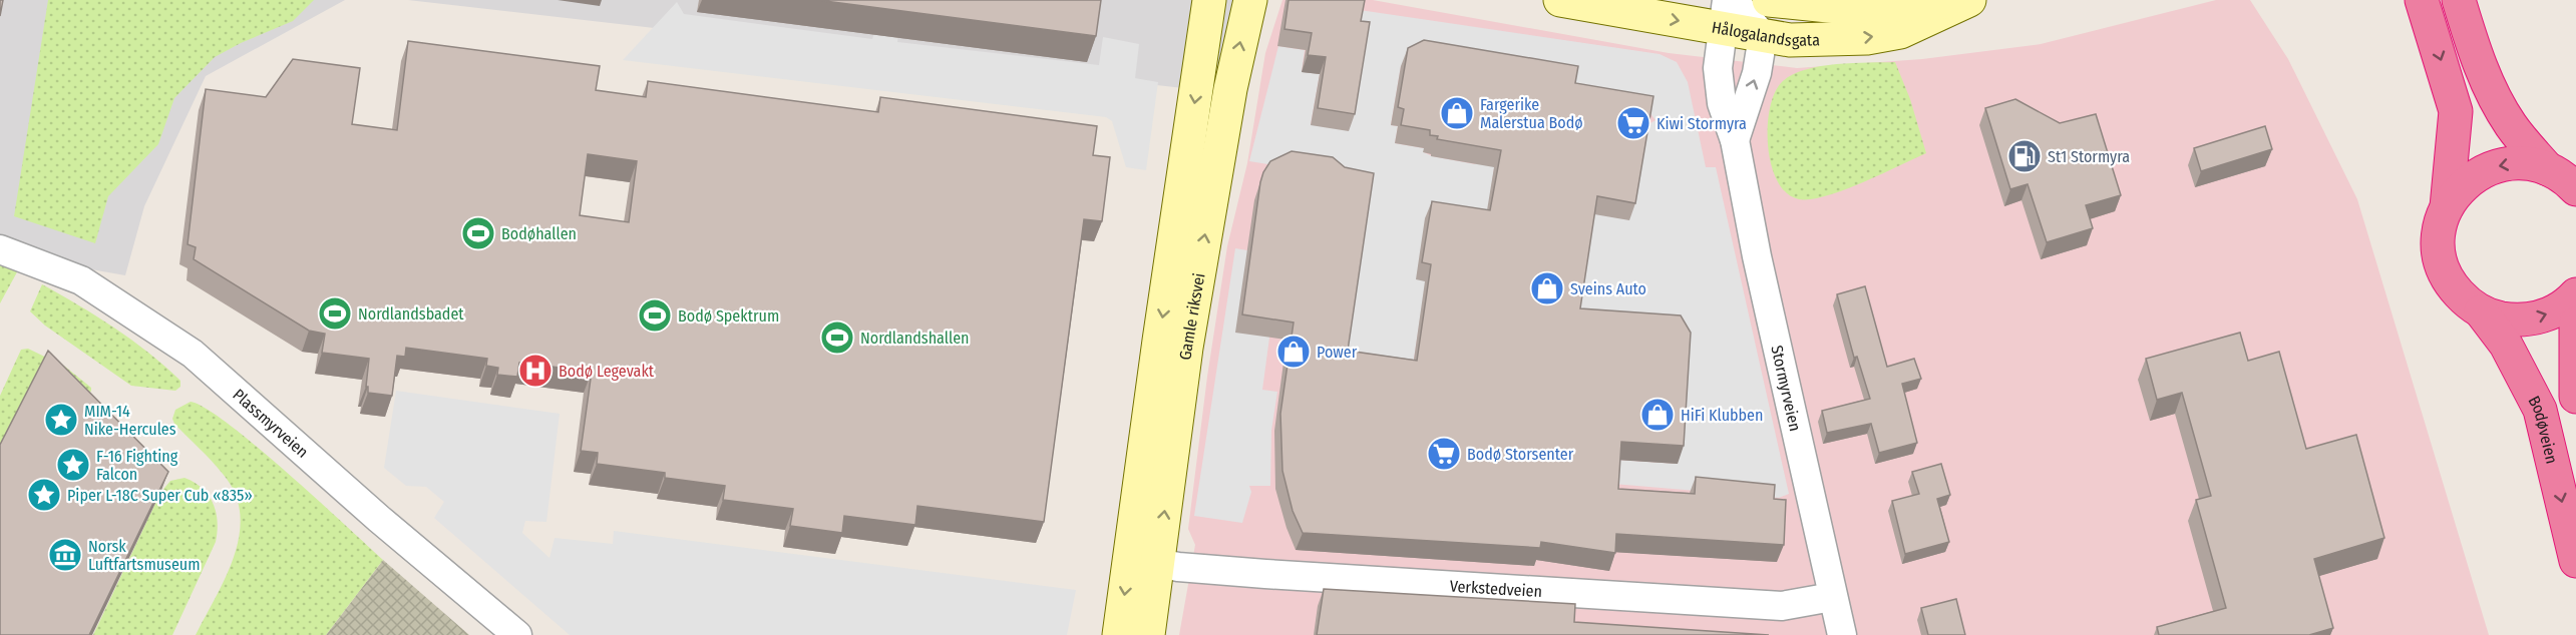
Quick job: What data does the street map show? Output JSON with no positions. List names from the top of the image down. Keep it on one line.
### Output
{"streets":{"highway":["Bodøveien"],"street":["Hålogalandsgata","Gamle riksvei","Stormyrveien","Plassmyrveien","Verkstedveien"]},"crossings":[["Hålogalandsgata","Stormyrveien"],["Gamle riksvei","Verkstedveien"],["Stormyrveien","Verkstedveien"]],"places":{"shop":["Fargerike Malerstua Bodø","Sveins Auto","Power","HiFi Klubben"],"supermarket":["Kiwi Stormyra","Bodø Storsenter"],"fuel station":["St1 Stormyra"],"sports":["Bodøhallen","Nordlandsbadet","Bodø Spektrum","Nordlandshallen"],"hospital":["Bodø Legevakt"],"place":["MIM-14 Nike-Hercules","F-16 Fighting Falcon","Piper L-18C Super Cub «835»"],"museum":["Norsk Luftfartsmuseum"]}}
